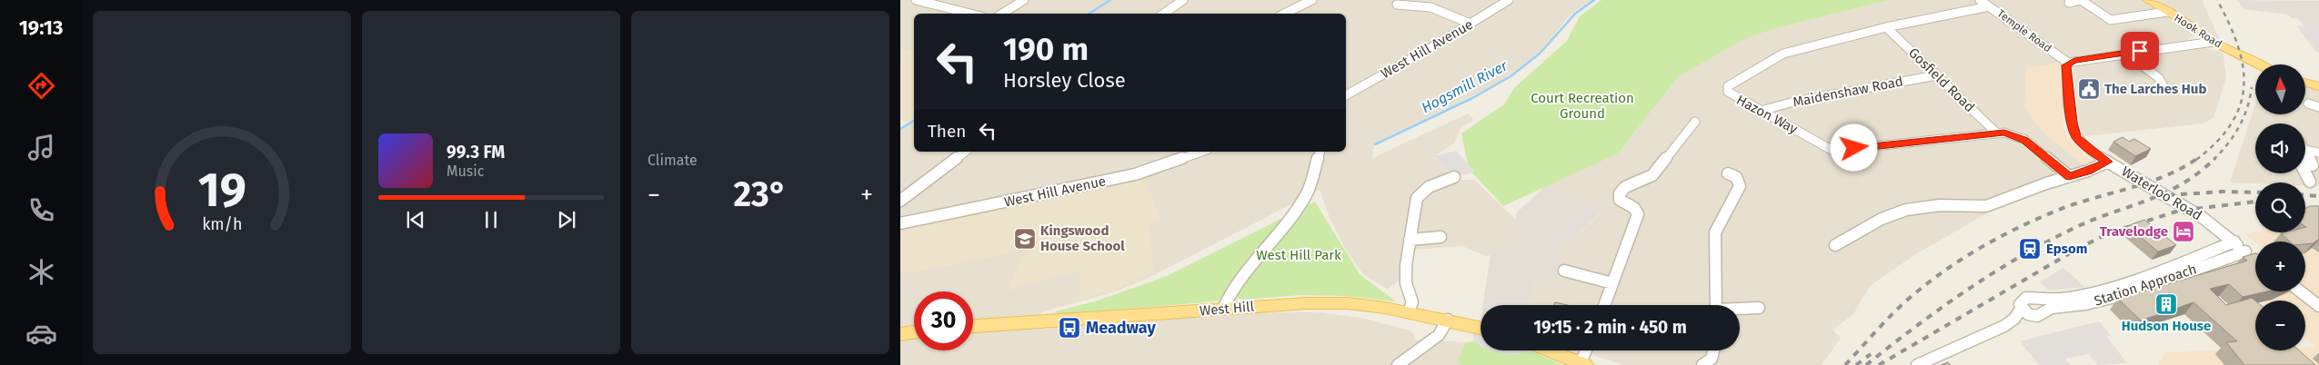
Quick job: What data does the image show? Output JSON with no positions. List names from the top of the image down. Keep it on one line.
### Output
{"streets":{"main road":["Hook Road","West Hill"],"street":["Temple Road","West Hill Avenue","Gosfield Road","Maidenshaw Road","Hazon Way","Waterloo Road","Station Approach"]},"crossings":[["Temple Road","Hazon Way"],["Temple Road","Waterloo Road"],["Gosfield Road","Maidenshaw Road"],["Gosfield Road","Hazon Way"],["Maidenshaw Road","Hazon Way"],["Waterloo Road","Station Approach"]],"water":["Hogsmill River"],"parks":["Court Recreation Ground","West Hill Park"],"places":{"public building":["The Larches Hub"],"hotel":["Travelodge"],"school or university":["Kingswood House School"],"station":["Epsom"],"building":["Hudson House"],"bus stop":["Meadway"]},"north":"top","page":{"tabs":"19:13","tile":"Climate","turn":["190 m","Horsley Close"],"map_buttons":["+","−"],"then":"Then","song":["99.3 FM","Music"],"heat":["−","23°","+"],"limit":"30","trip":"19:15 · 2 min · 450 m","gauge":["19","km/h"]}}
